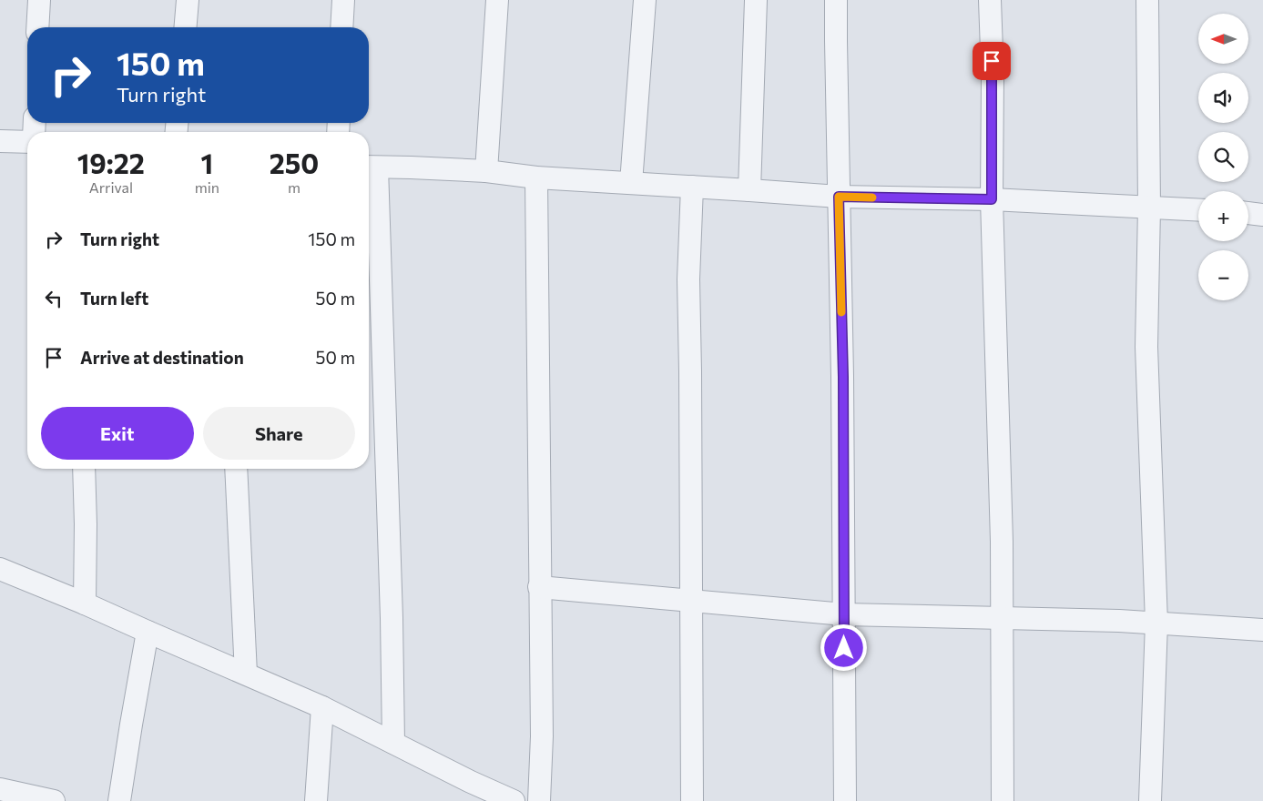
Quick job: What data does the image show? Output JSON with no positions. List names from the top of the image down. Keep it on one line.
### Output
{"north":"left","page":{"map_buttons":["+","−"],"turn":["150 m","Turn right"],"eta":["19:22","Arrival","1","min","250","m"],"list":[{"name":"Turn right","value":"150 m"},{"name":"Turn left","value":"50 m"},{"name":"Arrive at destination","value":"50 m"}],"buttons":["Exit","Share"]}}
